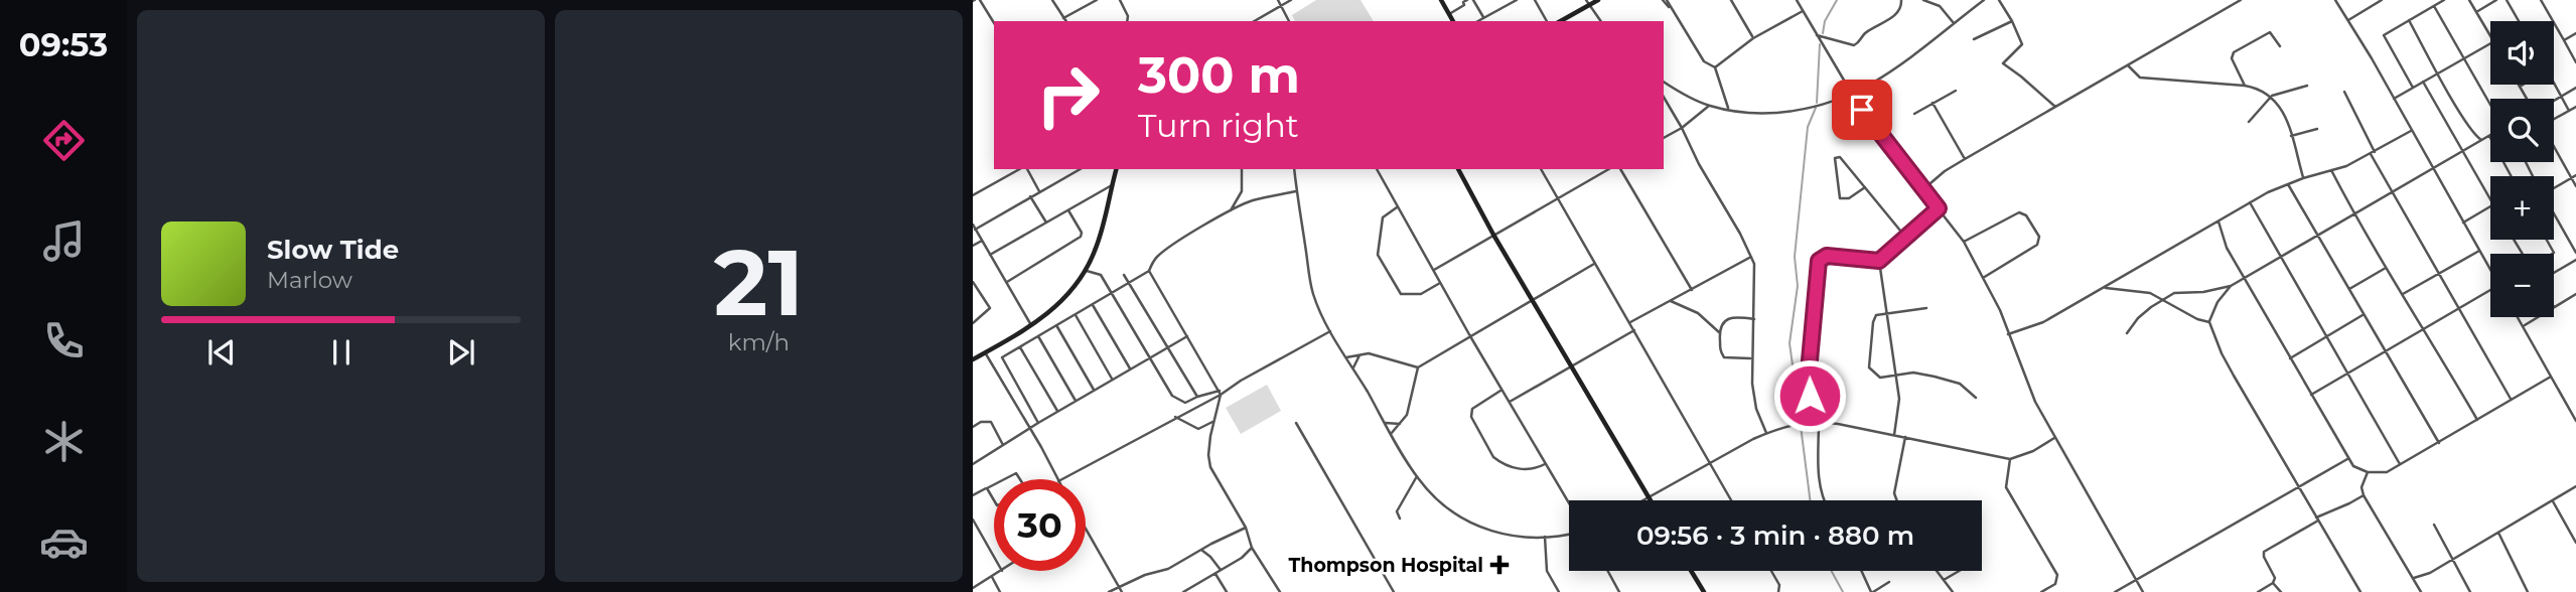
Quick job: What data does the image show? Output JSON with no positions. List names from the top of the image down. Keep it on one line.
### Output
{"places":{"health":["Thompson Hospital"]},"page":{"tabs":"09:53","tile":["21","km/h"],"map_buttons":["+","−"],"turn":["300 m","Turn right"],"song":["Slow Tide","Marlow"],"limit":"30","trip":"09:56 · 3 min · 880 m"}}
